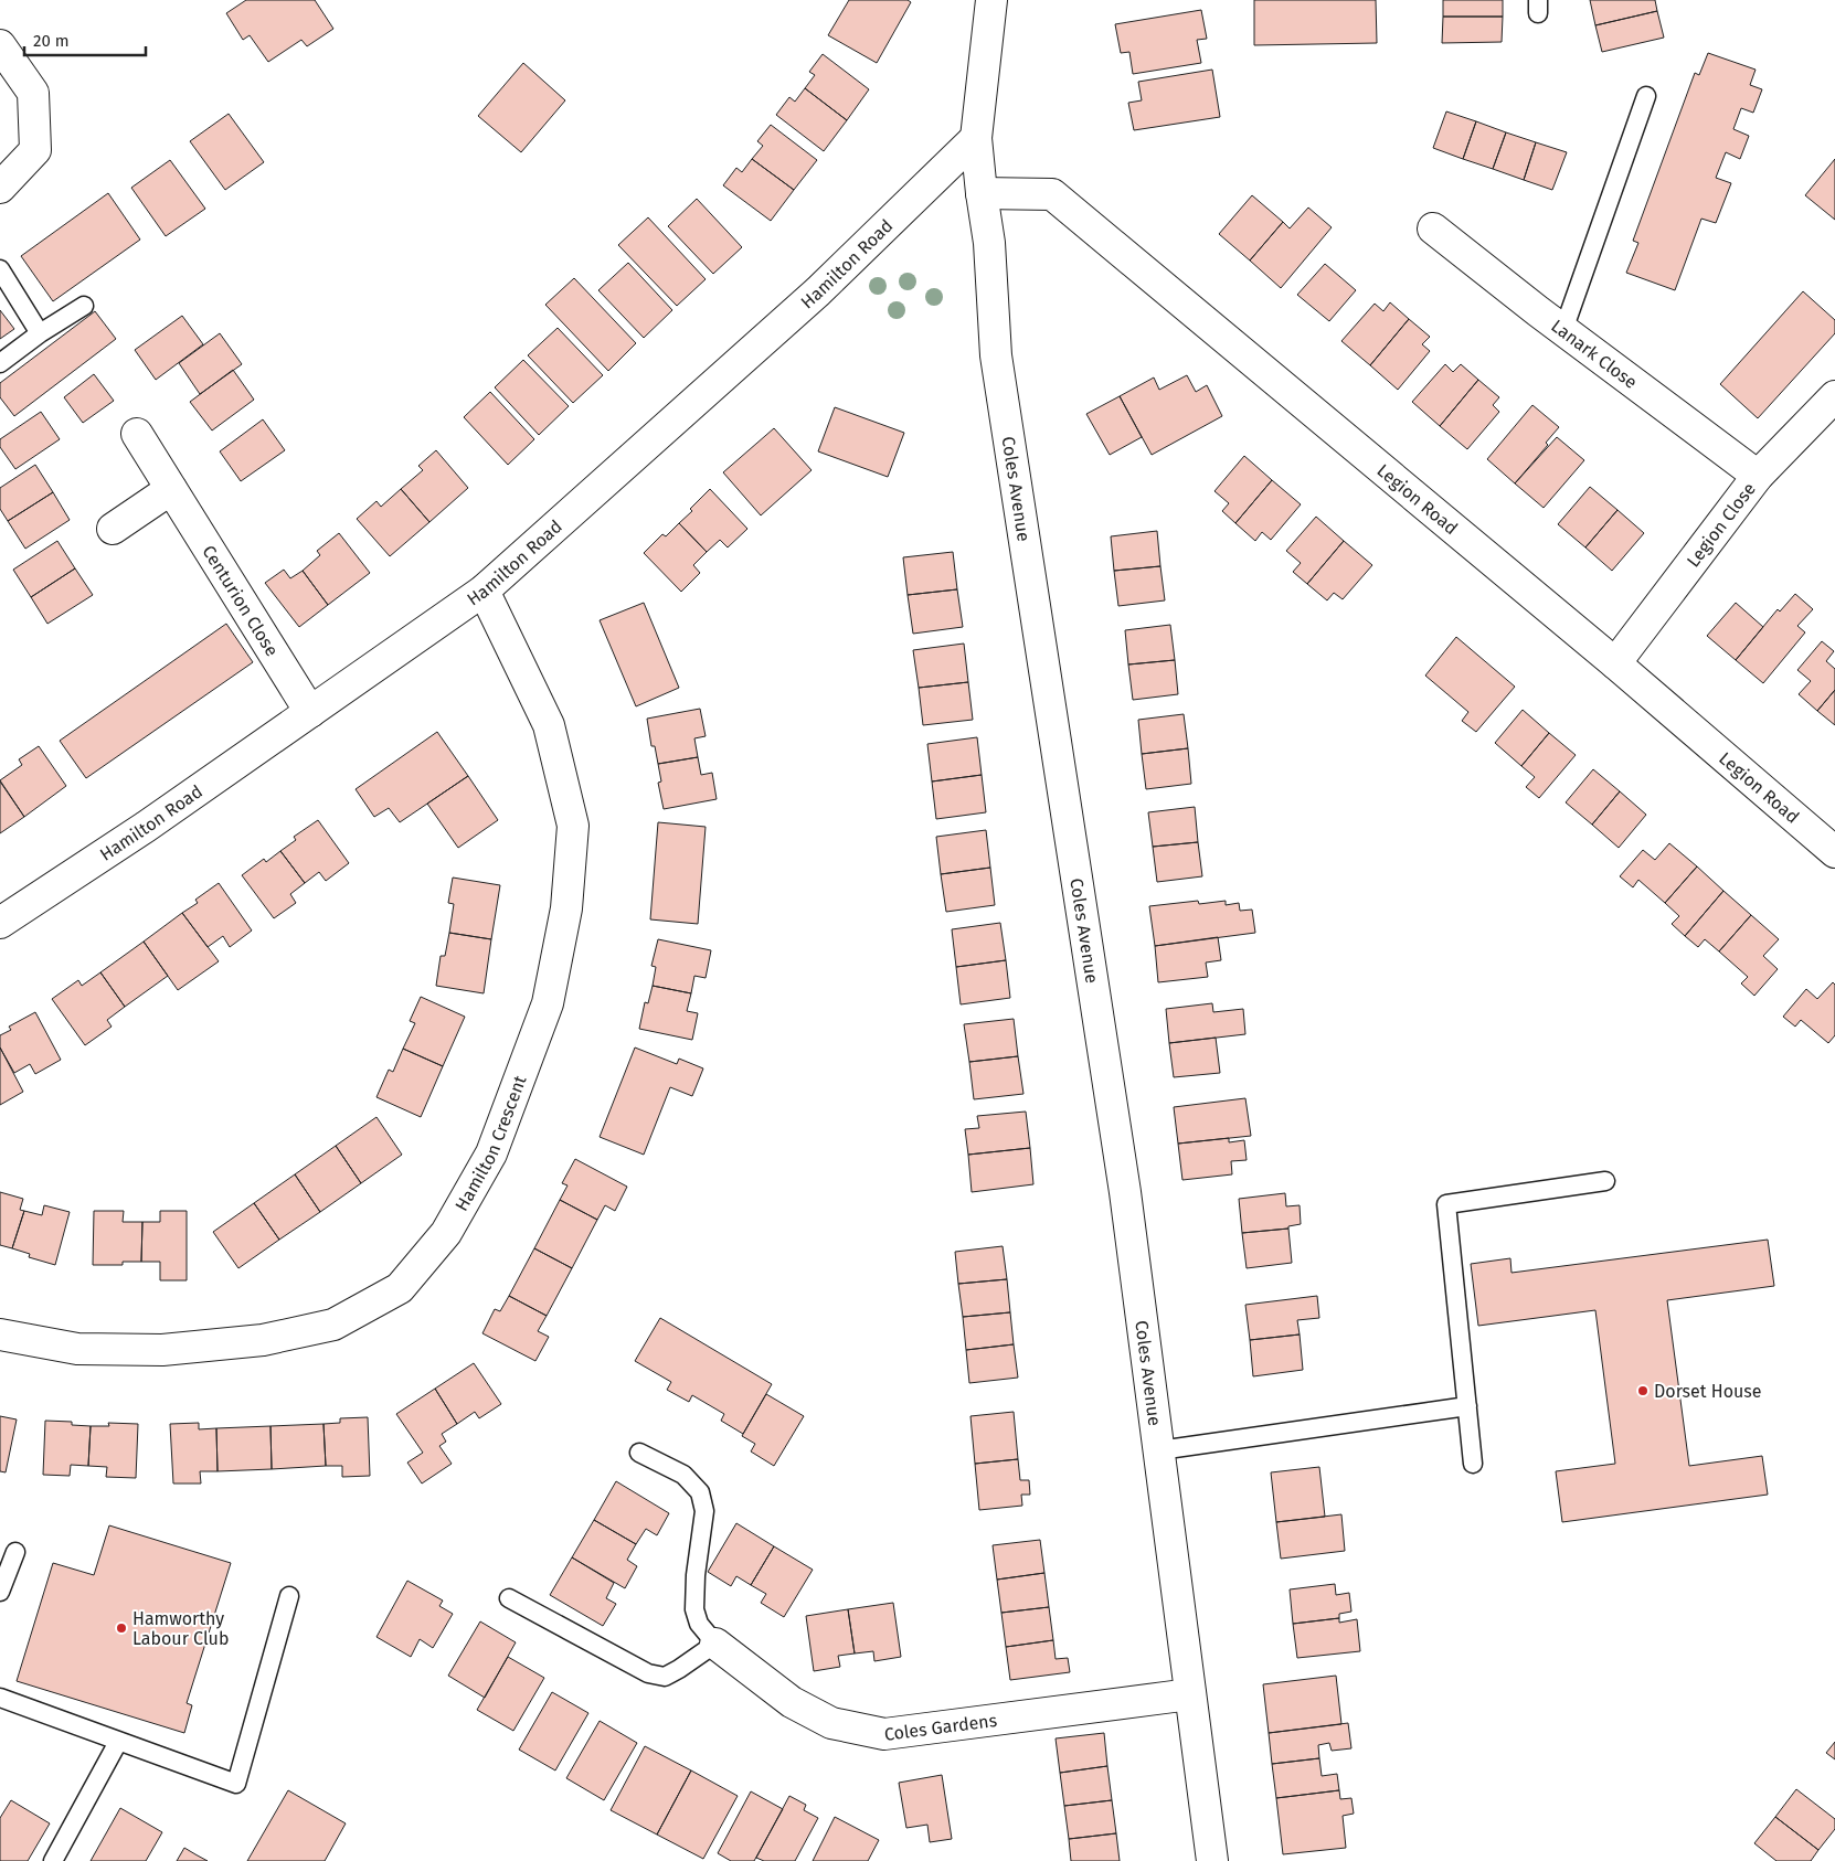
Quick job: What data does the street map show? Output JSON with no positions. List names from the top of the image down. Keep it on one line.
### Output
{"streets":{"street":["Hamilton Road","Lanark Close","Coles Avenue","Legion Road","Legion Close","Centurion Close","Hamilton Crescent","Coles Gardens"]},"crossings":[["Hamilton Road","Coles Avenue"],["Hamilton Road","Centurion Close"],["Hamilton Road","Hamilton Crescent"],["Lanark Close","Legion Close"],["Coles Avenue","Legion Road"],["Coles Avenue","Coles Gardens"],["Legion Road","Legion Close"]],"places":["Dorset House","Hamworthy Labour Club"],"scale_bar":"20 m"}
